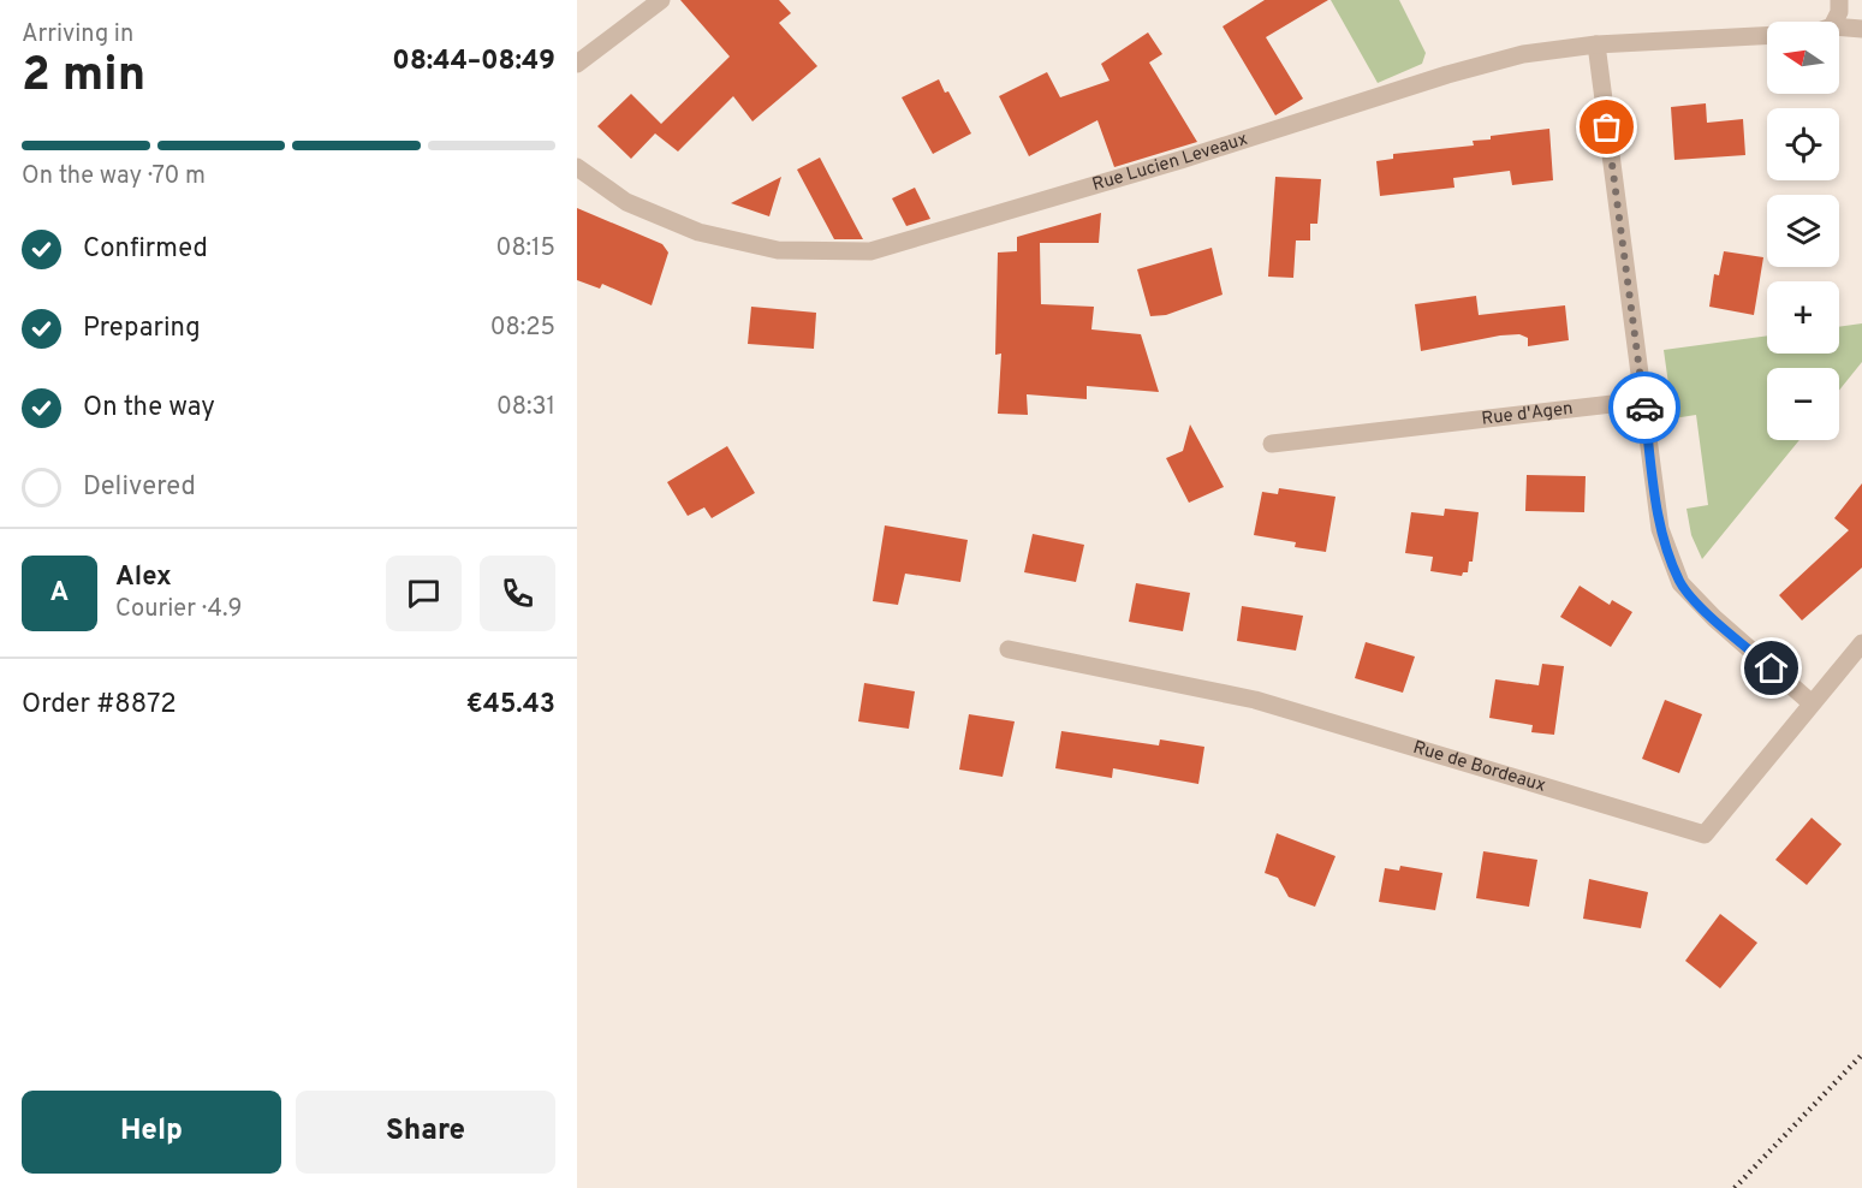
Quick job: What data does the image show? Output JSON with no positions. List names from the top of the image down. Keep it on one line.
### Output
{"streets":{"street":["Rue Lucien Leveaux","Rue d'Agen","Rue de Bordeaux"]},"north":"left","page":{"heading":["2 min","Arriving in","08:44–08:49"],"panel":["Alex","Courier · 4.9","Order #8872","€45.43"],"map_buttons":["+","−"],"bar":"On the way · 70 m","list":[["Confirmed","08:15"],["Preparing","08:25"],["On the way","08:31"],"Delivered"],"round":"A","buttons":["Help","Share"]}}
